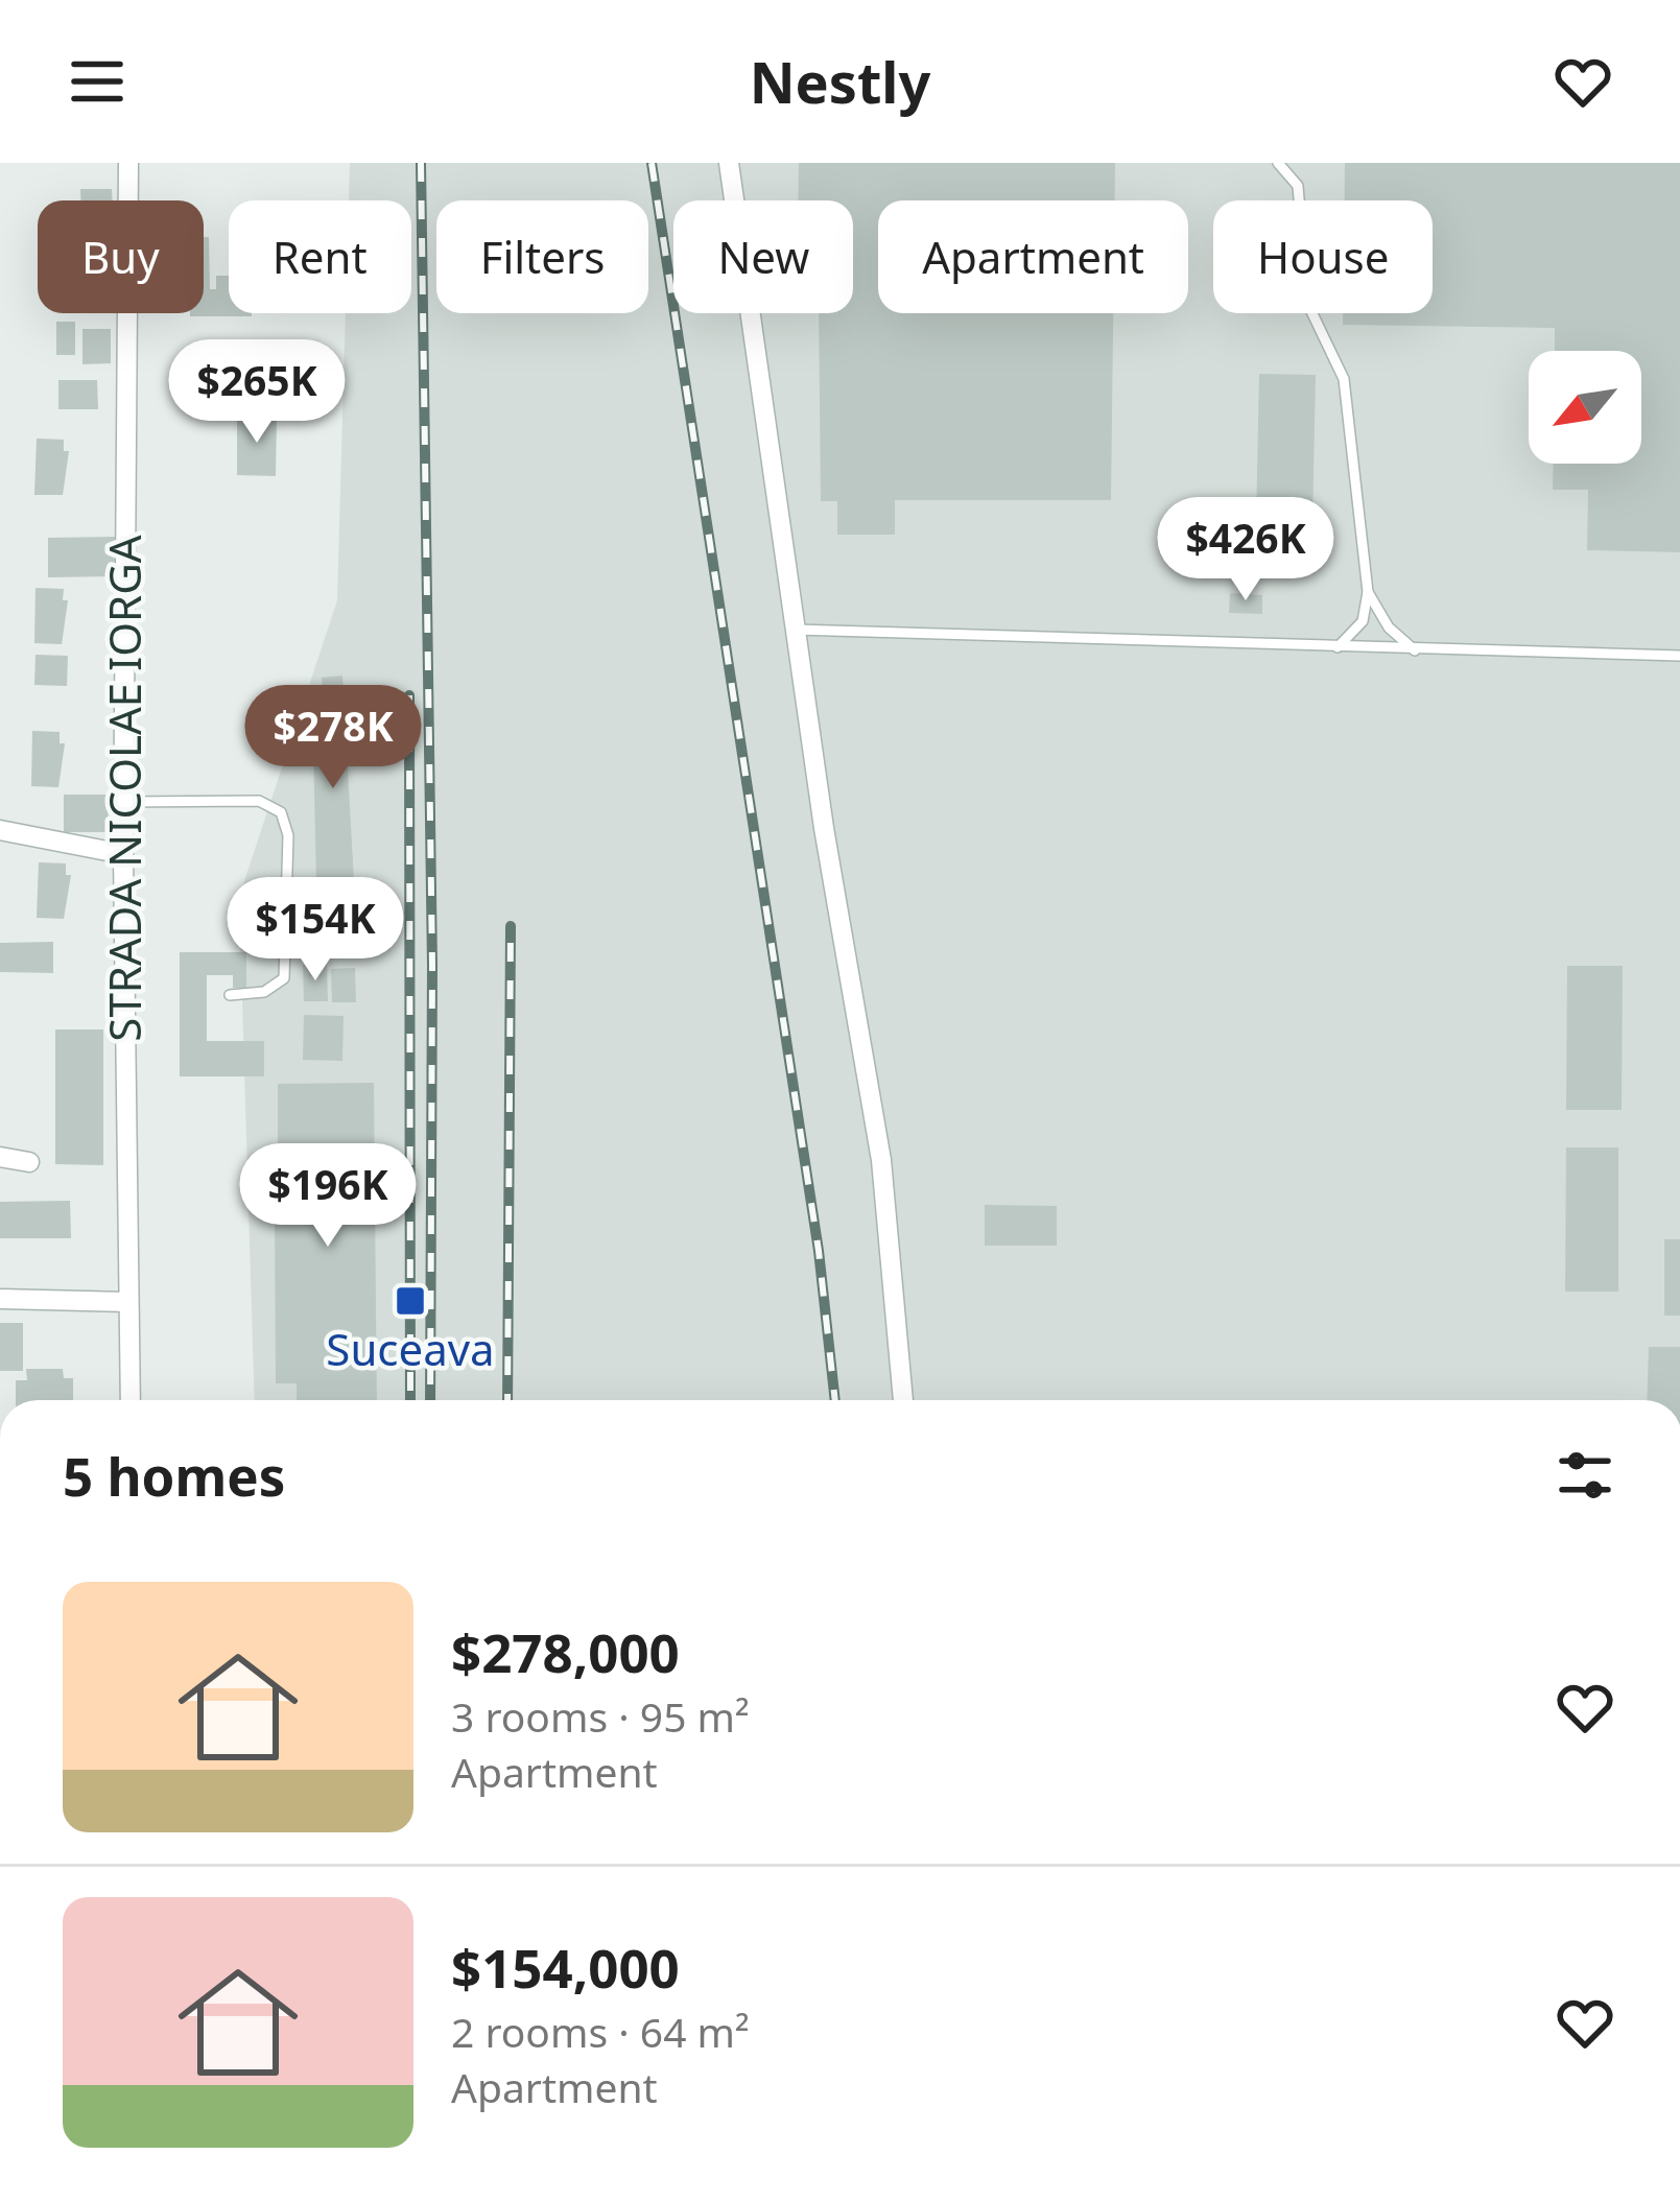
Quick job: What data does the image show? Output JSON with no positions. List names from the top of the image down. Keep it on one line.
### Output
{"streets":{"street":["STRADA NICOLAE IORGA"]},"places":{"transit":["Suceava"]},"north":"bottom left","page":{"header":"Nestly","chip":["Buy","Rent","Filters","New","Apartment","House"],"price":["$265K","$426K","$278K","$154K","$196K"],"heading":"5 homes","list":[{"name":"$278,000","note":"3 rooms · 95 m² · Apartment"},{"name":"$154,000","note":"2 rooms · 64 m² · Apartment"}]}}
